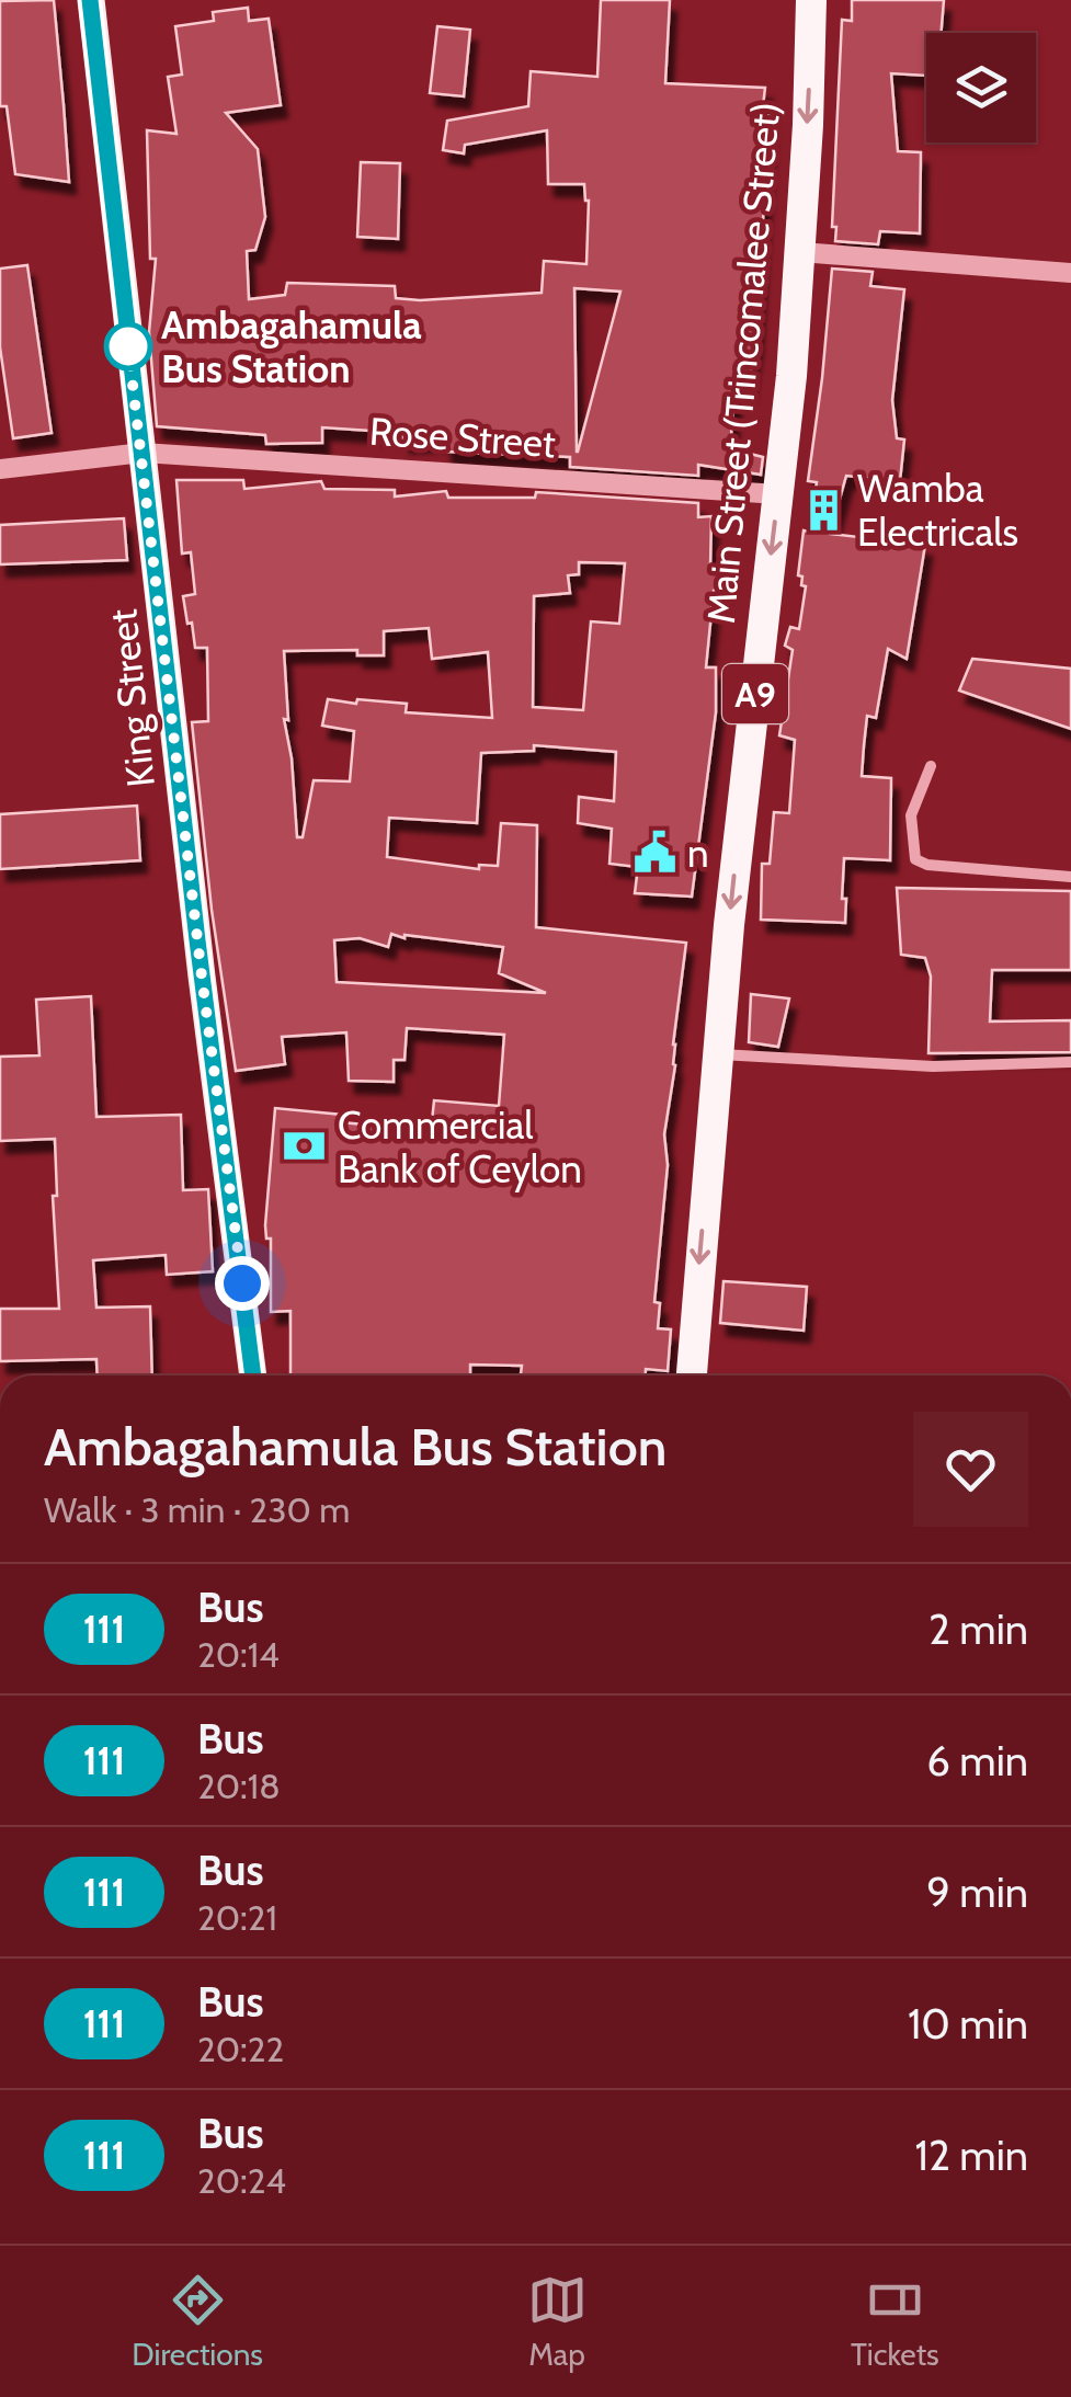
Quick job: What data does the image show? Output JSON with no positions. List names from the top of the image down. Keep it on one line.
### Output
{"streets":{"highway":["Main Street (Trincomalee Street)","A9"],"main road":["King Street"],"street":["Rose Street"]},"crossings":[["Main Street (Trincomalee Street)","Rose Street"],["Rose Street","King Street"]],"one_way":["Main Street (Trincomalee Street)"],"places":{"other":["Ambagahamula Bus Station"],"building":["Wamba Electricals"],"public building":["n"],"bank":["Commercial Bank of Ceylon"]},"lines":["bus line 111"],"page":{"heading":["Ambagahamula Bus Station","Walk · 3 min · 230 m"],"list":[{"mark":"111","name":"Bus","note":"20:14","value":"2 min"},{"mark":"111","name":"Bus","note":"20:18","value":"6 min"},{"mark":"111","name":"Bus","note":"20:21","value":"9 min"},{"mark":"111","name":"Bus","note":"20:22","value":"10 min"},{"mark":"111","name":"Bus","note":"20:24","value":"12 min"}],"tabs":["Directions","Map","Tickets"]}}
